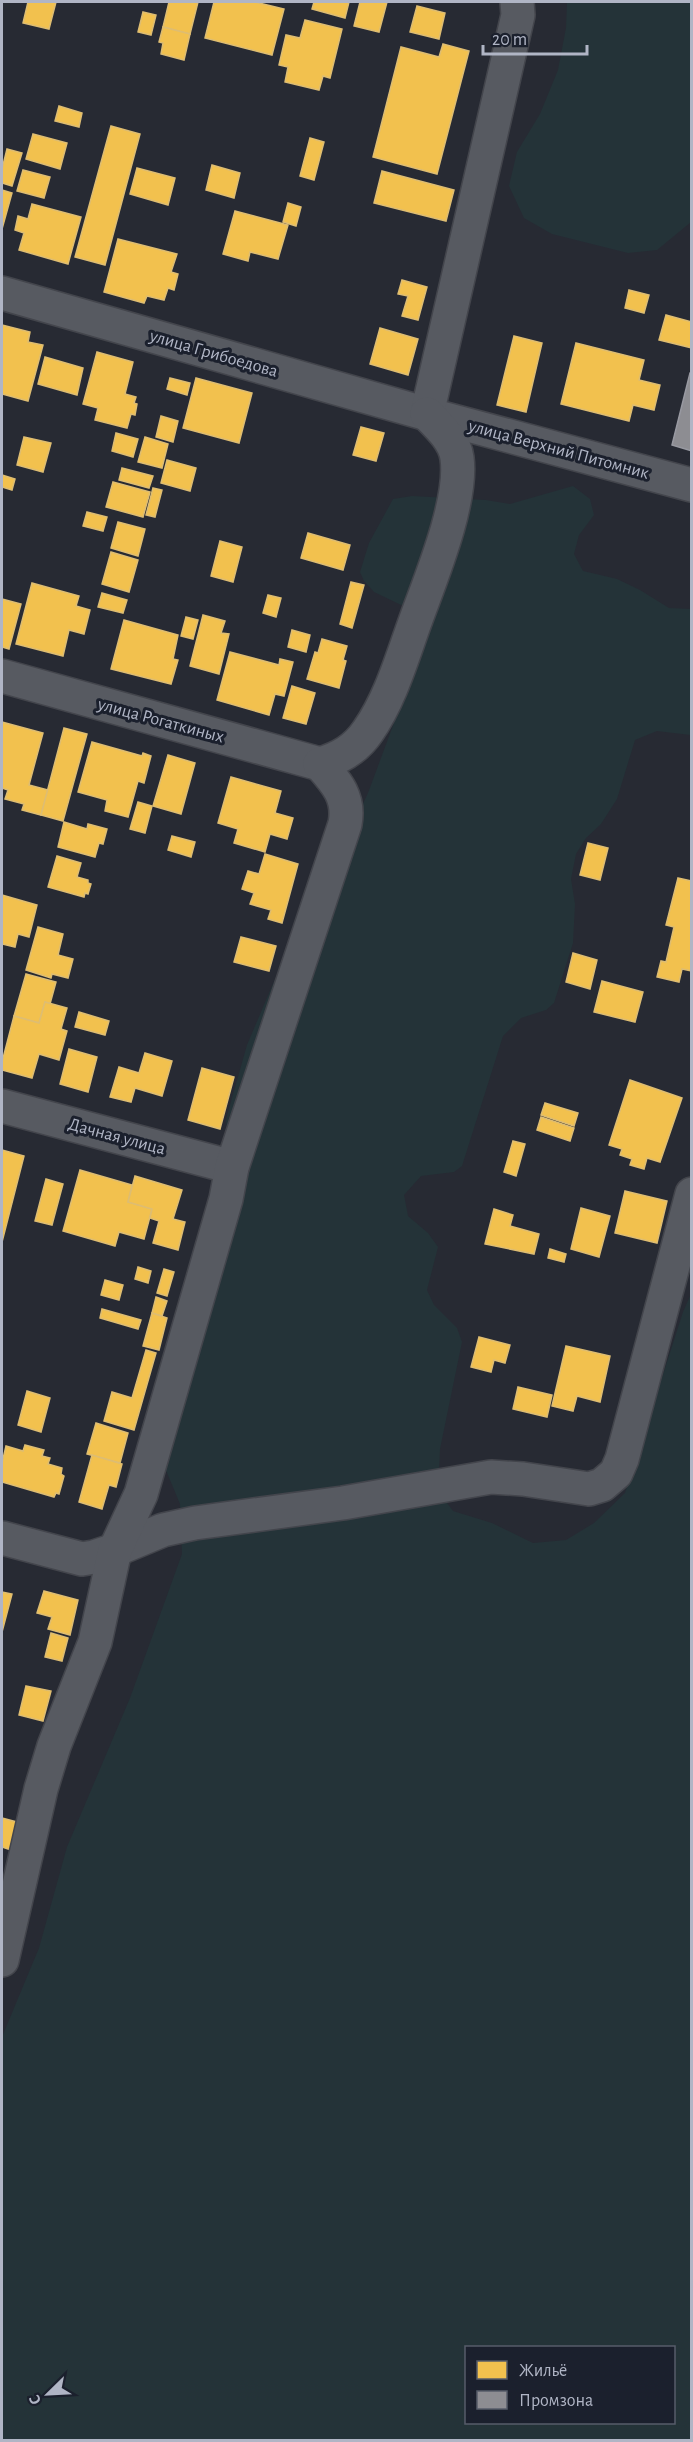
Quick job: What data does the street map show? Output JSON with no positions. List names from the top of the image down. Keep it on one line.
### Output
{"streets":{"street":["улица Грибоедова","улица Верхний Питомник","улица Рогаткиных","Дачная улица"]},"crossings":[["улица Грибоедова","улица Верхний Питомник"]],"legend":["Жильё","Промзона"],"scale_bar":"20 m","north":"bottom left"}
